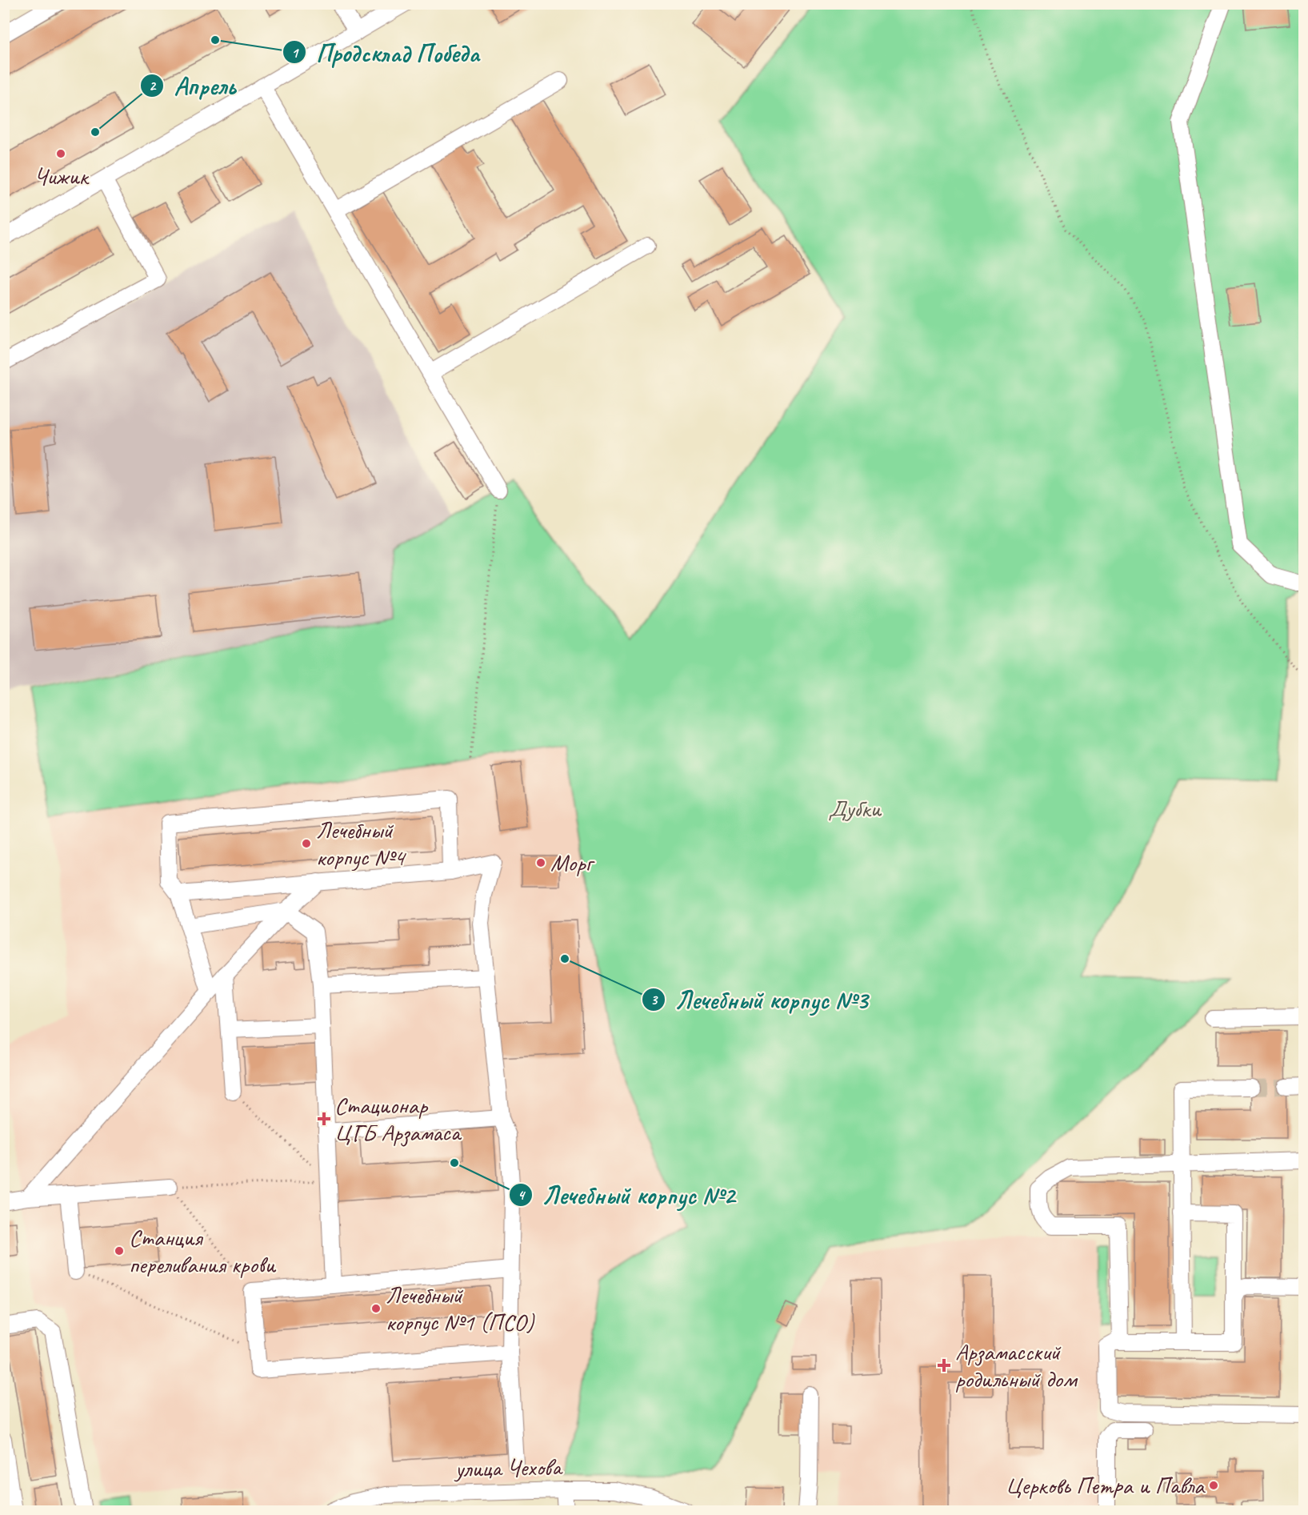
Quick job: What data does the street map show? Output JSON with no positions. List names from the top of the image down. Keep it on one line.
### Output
{"streets":{"street":["улица Чехова"]},"parks":["Дубки"],"places":{"other":["Продсклад Победа","Апрель","Чижик","Лечебный корпус №4","Морг","Лечебный корпус №3","Лечебный корпус №2","Станция переливания крови","Лечебный корпус №1 (ПСО)","Церковь Петра и Павла"],"health":["Стационар ЦГБ Арзамаса","Арзамасский родильный дом"]}}
